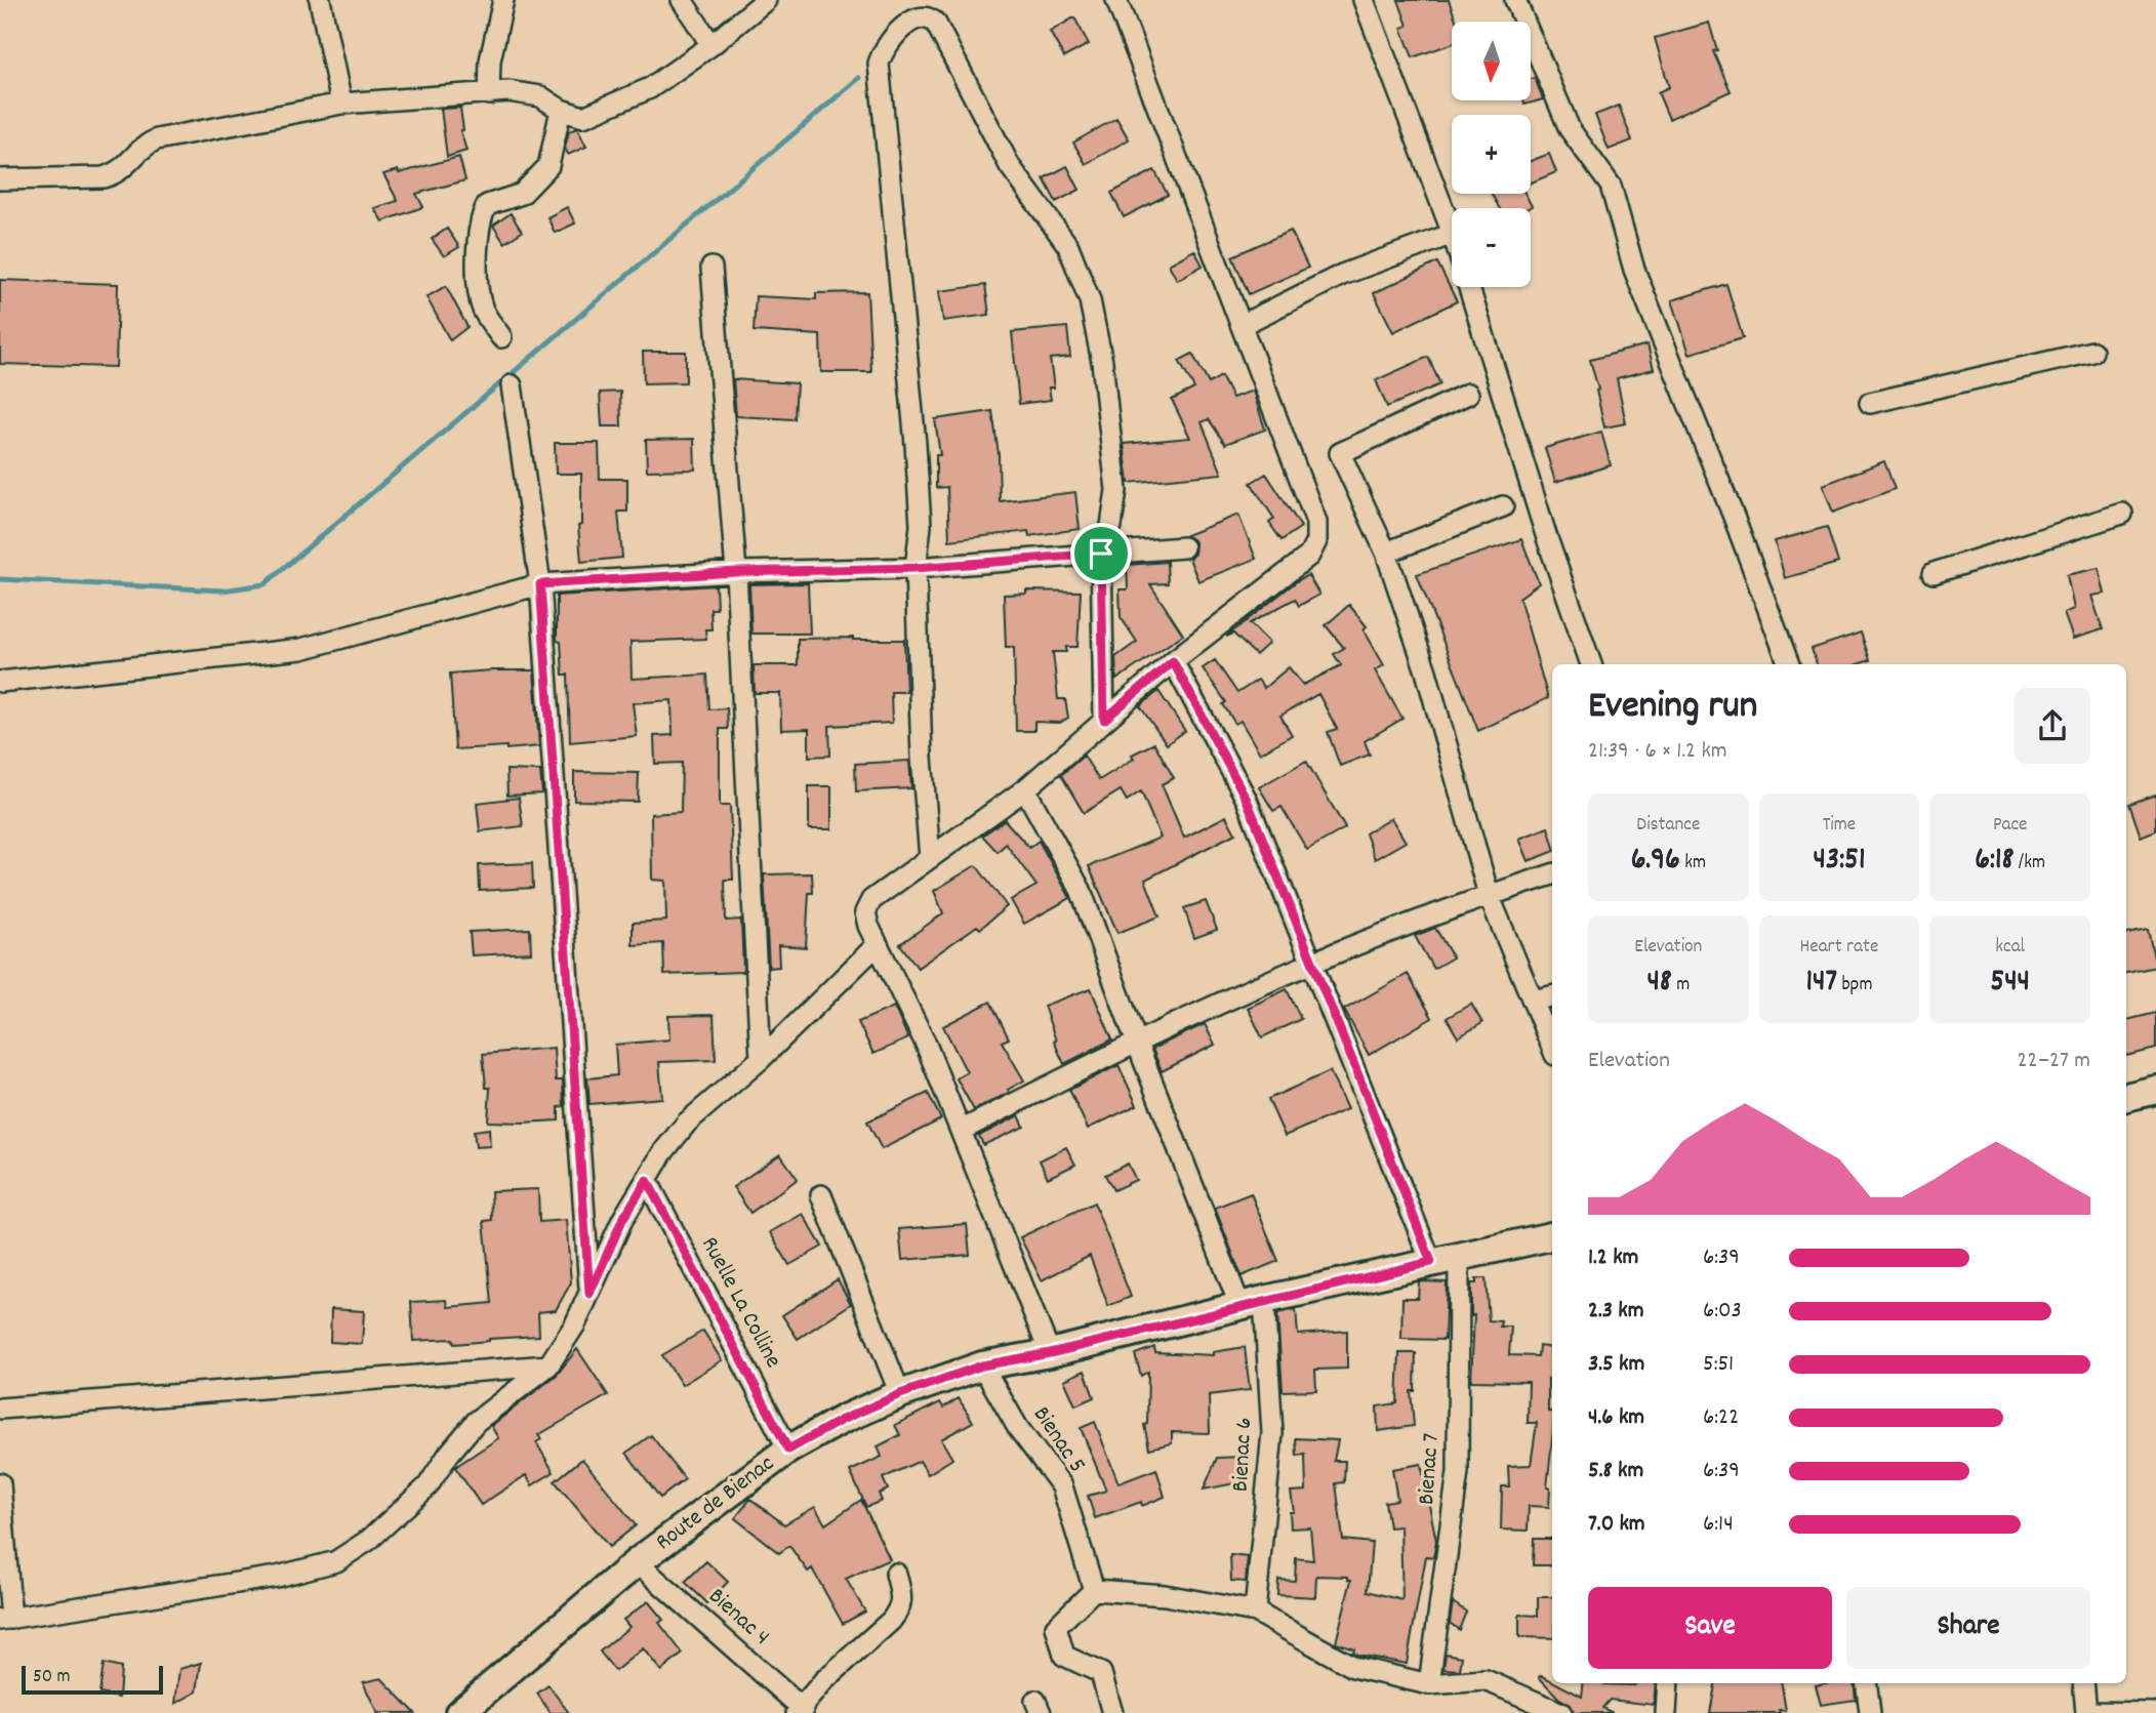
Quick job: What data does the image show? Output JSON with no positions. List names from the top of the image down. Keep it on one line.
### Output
{"streets":{"main road":["Route de Bienac"],"street":["Ruelle La Colline","Bienac 5","Bienac 6","Bienac 7","Bienac 4"]},"crossings":[["Ruelle La Colline","Route de Bienac"],["Bienac 5","Route de Bienac"],["Bienac 6","Route de Bienac"],["Bienac 7","Route de Bienac"],["Route de Bienac","Bienac 4"]],"scale_bar":"50 m","north":"bottom","page":{"map_buttons":["+","−"],"heading":["Evening run","21:39 · 6 × 1.2 km"],"stats":[["Distance","6.96 km"],["Time","43:51"],["Pace","6:18 /km"],["Elevation","48 m"],["Heart rate","147 bpm"],["kcal","544"]],"chart":["Elevation","22–27 m"],"list":[{"name":"1.2 km","note":"6:39"},{"name":"2.3 km","note":"6:03"},{"name":"3.5 km","note":"5:51"},{"name":"4.6 km","note":"6:22"},{"name":"5.8 km","note":"6:39"},{"name":"7.0 km","note":"6:14"}],"buttons":["Save","Share"],"scale":"50 m"}}
